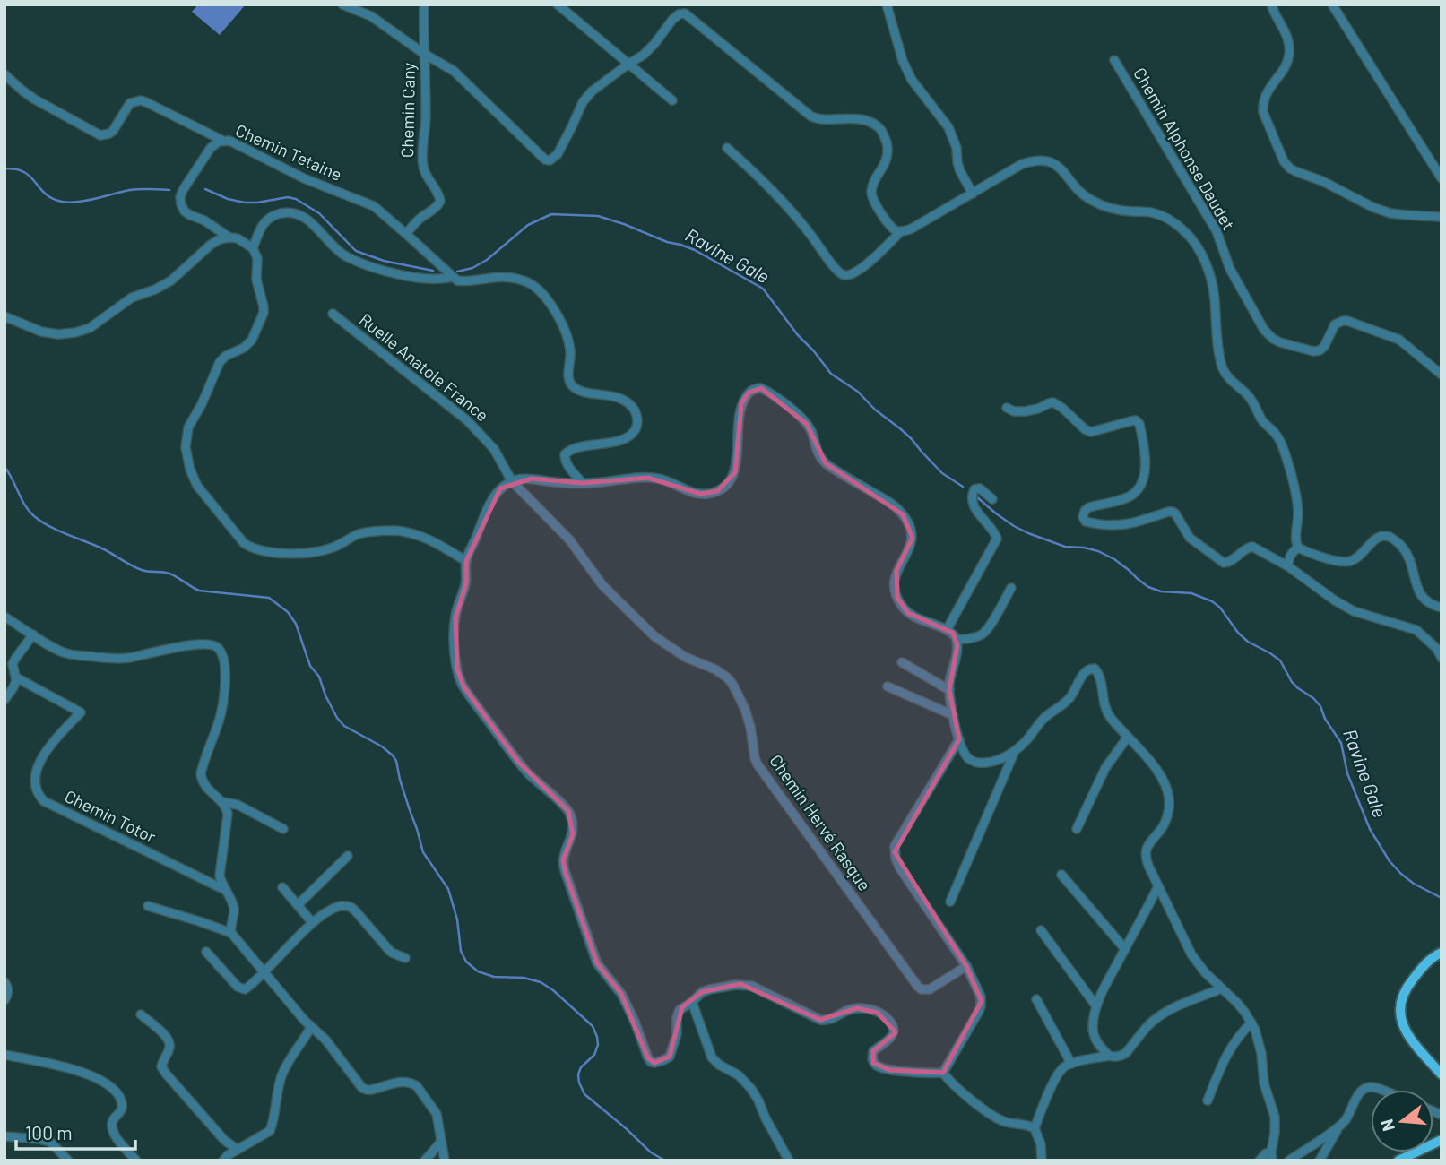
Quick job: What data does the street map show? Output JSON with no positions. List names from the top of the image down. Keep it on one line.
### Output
{"streets":{"street":["Chemin Cany","Chemin Alphonse Daudet","Chemin Tetaine","Ruelle Anatole France","Chemin Totor","Chemin Hervé Rasque"]},"crossings":[["Chemin Cany","Chemin Tetaine"],["Ruelle Anatole France","Chemin Hervé Rasque"]],"water":["Ravine Gale"],"scale_bar":"100 m","north":"left"}
